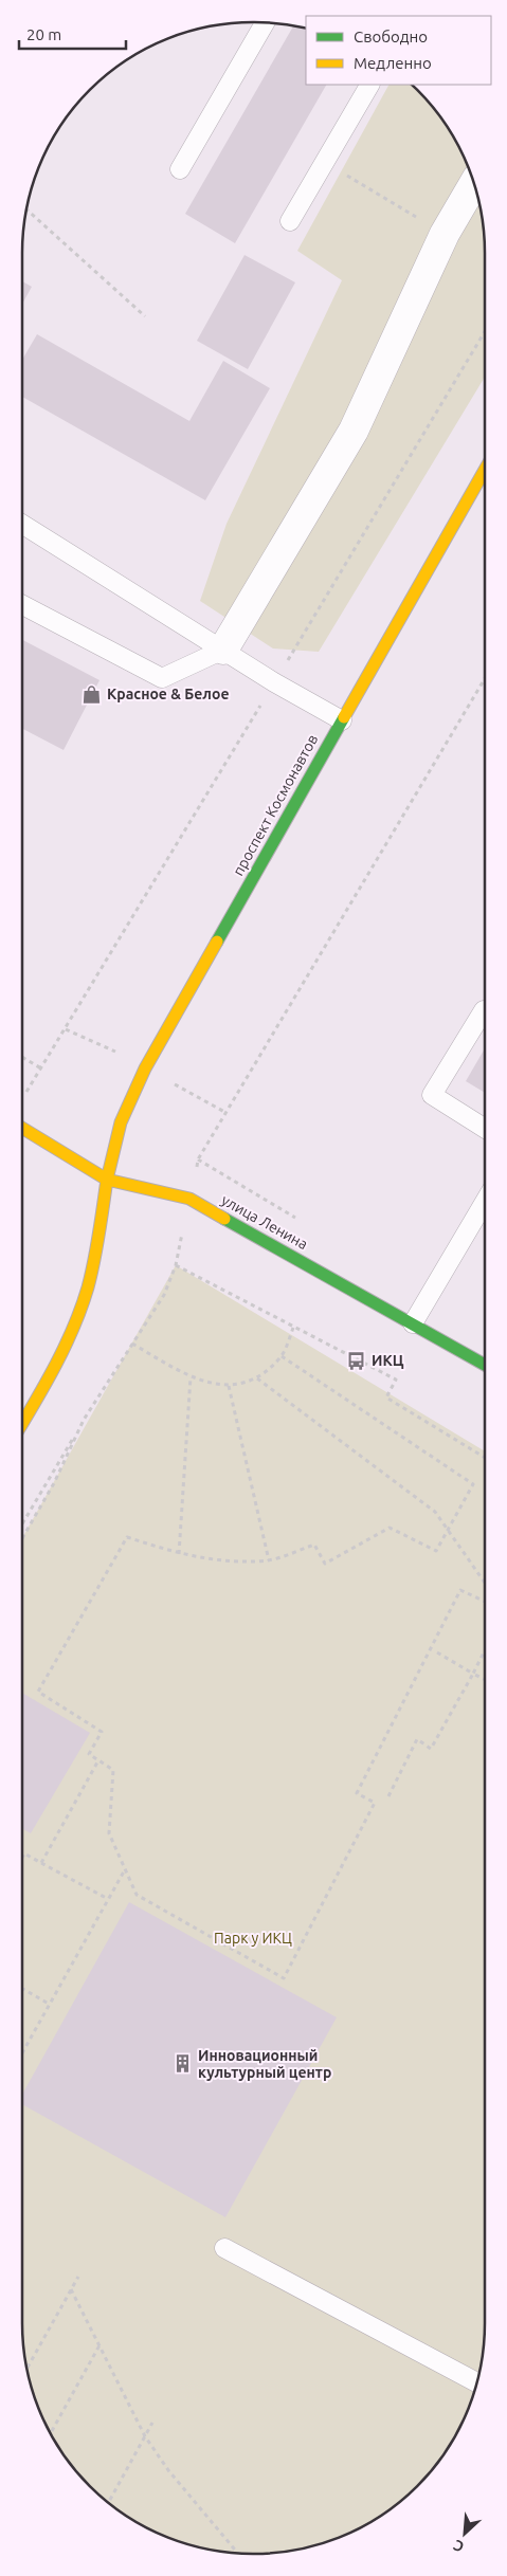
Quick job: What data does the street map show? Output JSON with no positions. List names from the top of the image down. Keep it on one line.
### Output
{"streets":{"main road":["проспект Космонавтов","улица Ленина"]},"crossings":[["проспект Космонавтов","улица Ленина"]],"parks":["Парк у ИКЦ"],"places":{"shop":["Красное & Белое"],"bus stop":["ИКЦ"],"building":["Инновационный культурный центр"]},"legend":["Свободно","Медленно"],"scale_bar":"20 m","north":"bottom left"}
